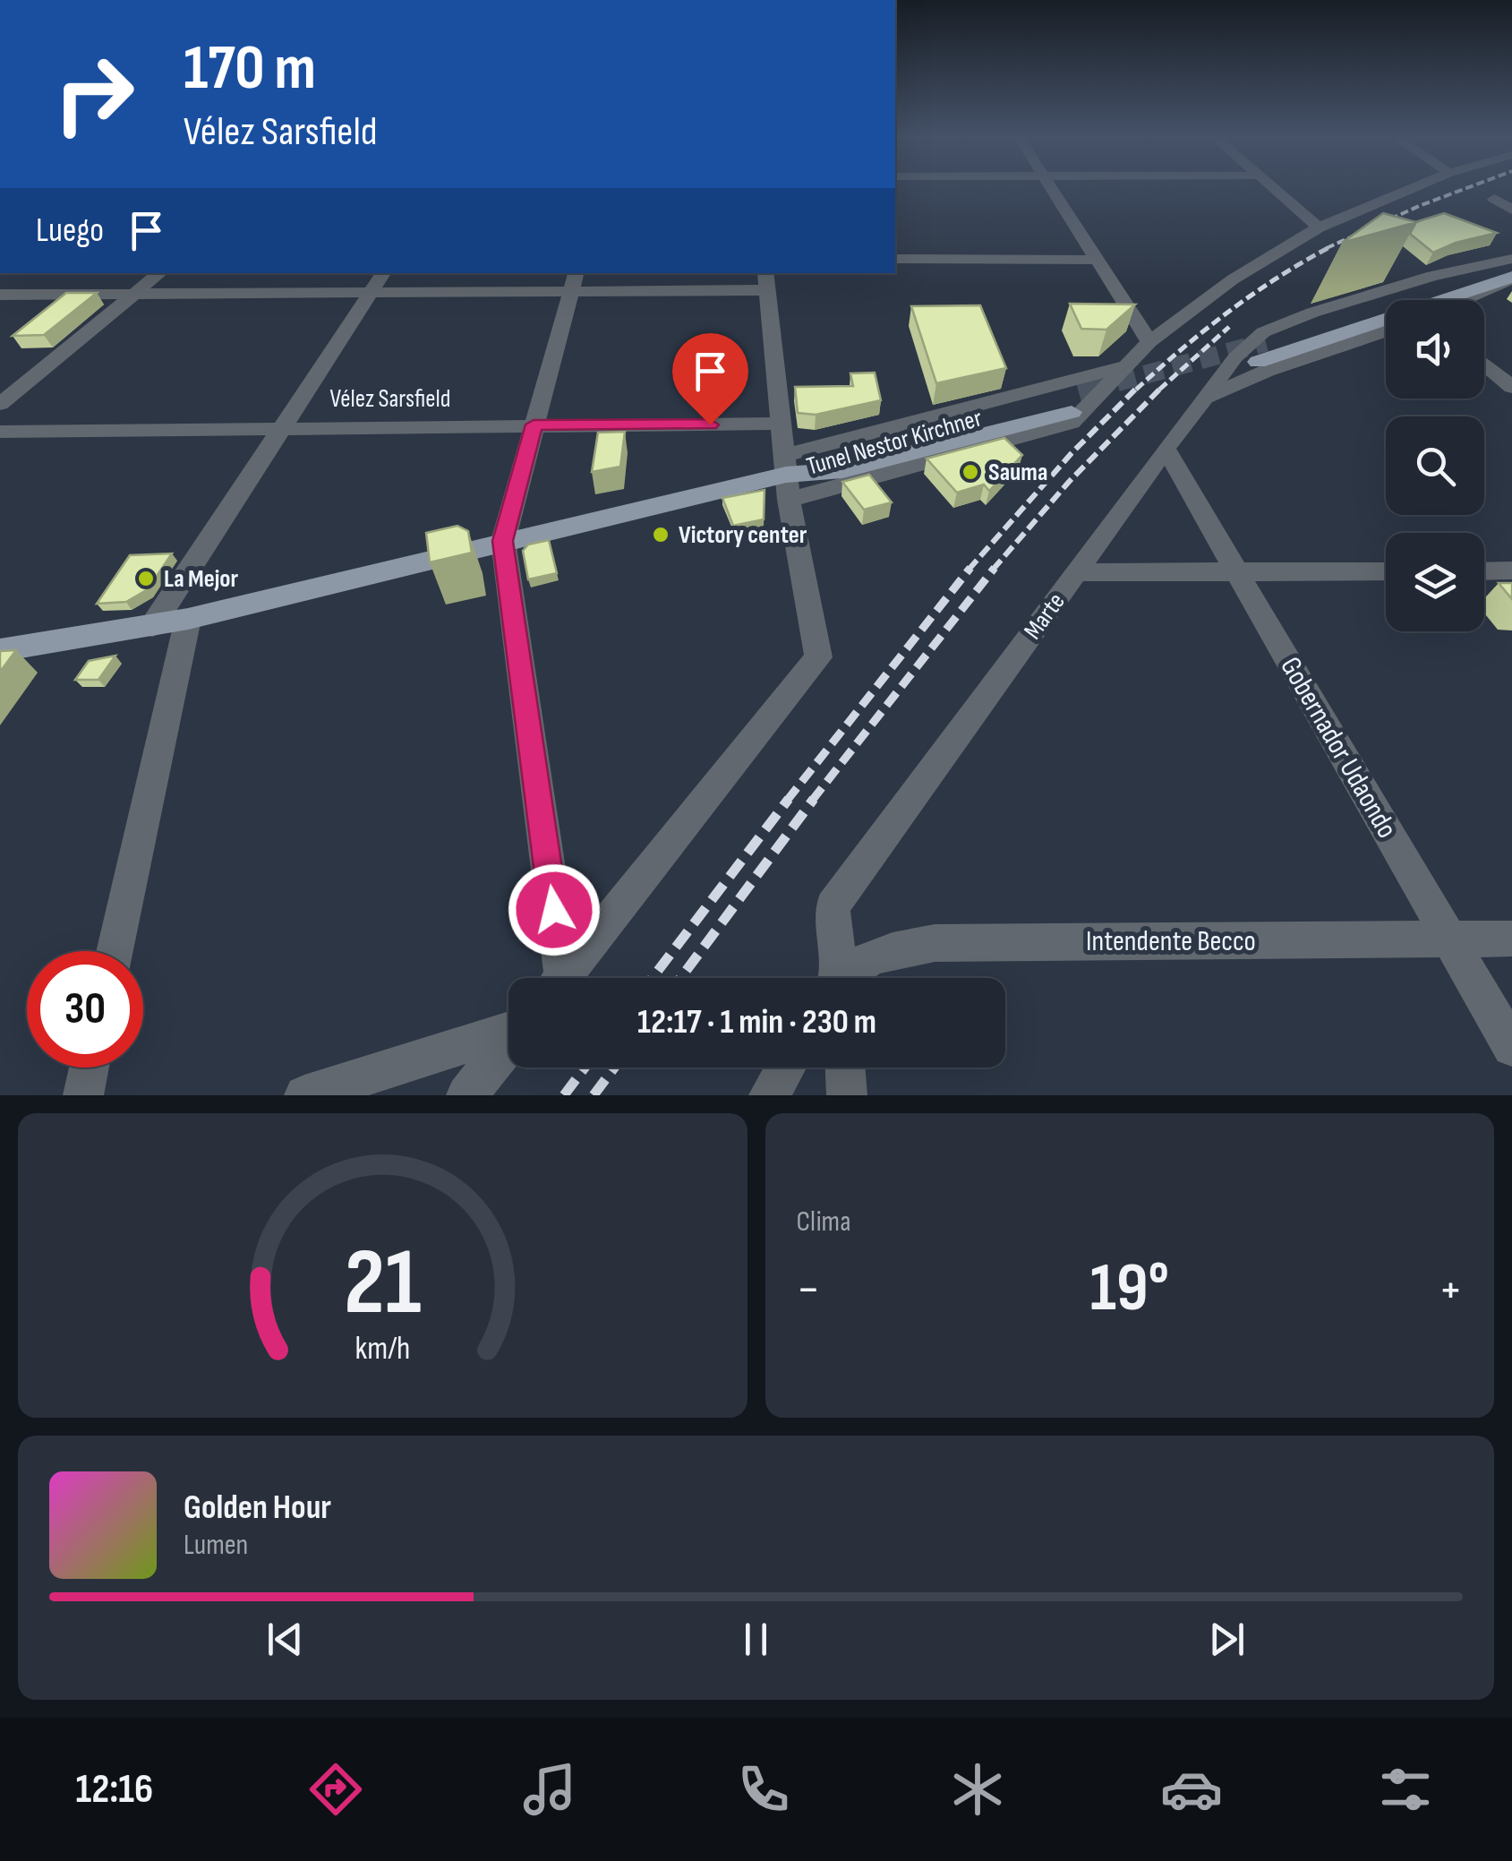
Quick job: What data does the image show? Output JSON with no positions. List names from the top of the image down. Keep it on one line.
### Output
{"streets":{"main road":["Tunel Nestor Kirchner"],"street":["Vélez Sarsfield","Marte","Gobernador Udaondo","Intendente Becco"]},"crossings":[["Marte","Gobernador Udaondo"],["Gobernador Udaondo","Intendente Becco"]],"places":["Sauma","Victory center","La Mejor"],"page":{"turn":["170 m","Vélez Sarsfield"],"then":"Luego","limit":"30","trip":"12:17 · 1 min · 230 m","tile":"Clima","heat":["−","19°","+"],"song":["Golden Hour","Lumen"],"tabs":"12:16","gauge":["21","km/h"]}}
